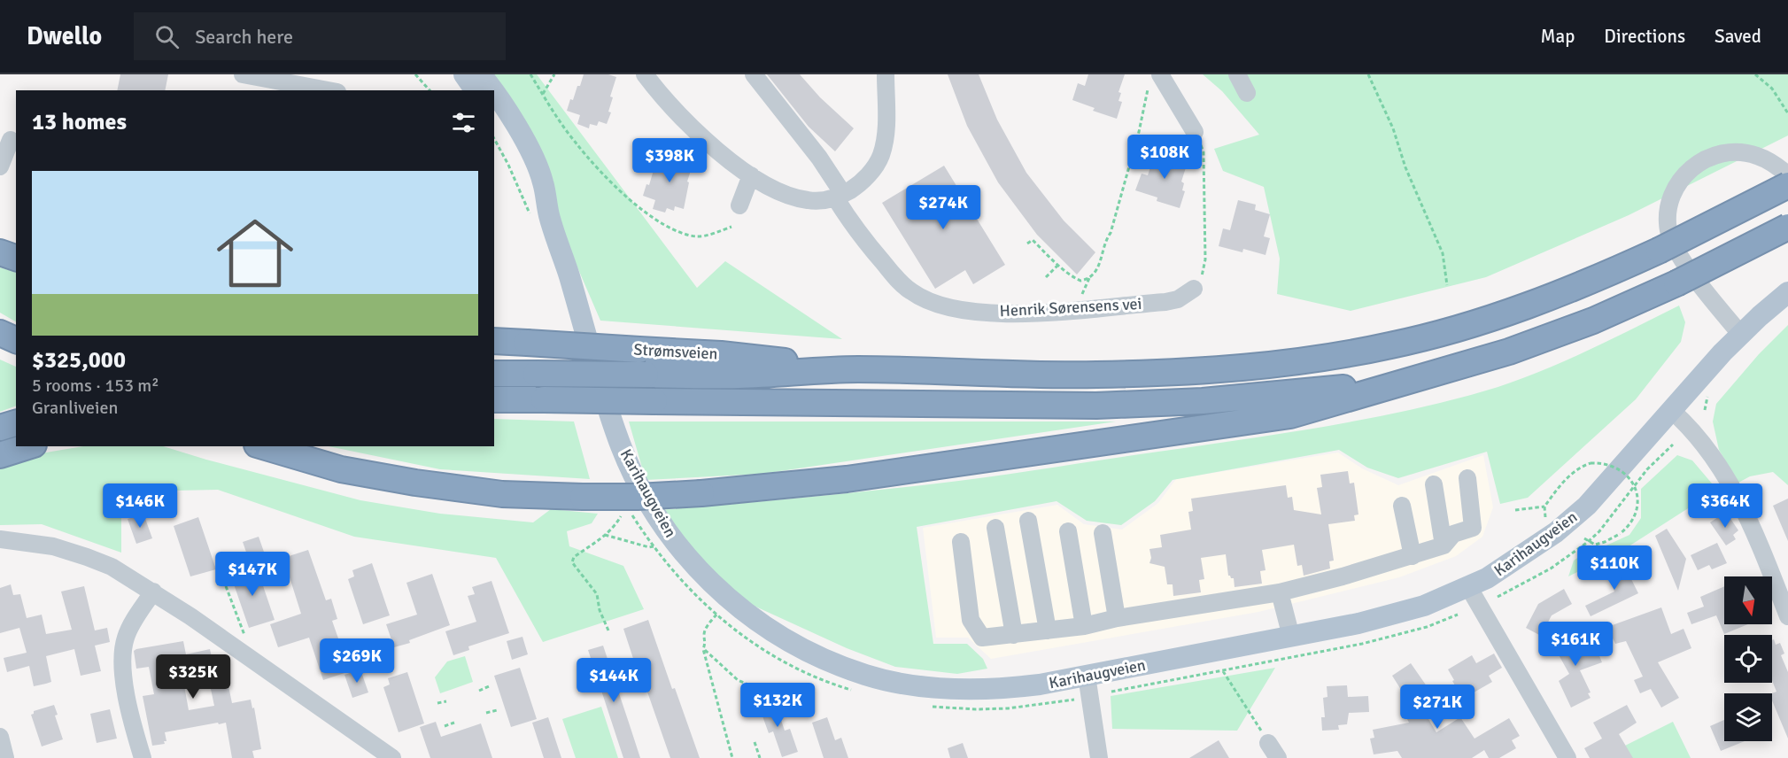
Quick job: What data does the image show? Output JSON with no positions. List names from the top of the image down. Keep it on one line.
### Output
{"streets":{"highway":["Strømsveien"],"main road":["Karihaugveien"],"street":["Henrik Sørensens vei"]},"north":"bottom","page":{"header":"Dwello","search":"Search here","nav":["Map","Directions","Saved"],"heading":"13 homes","price":["$108K","$398K","$274K","$146K","$364K","$110K","$147K","$161K","$269K","$325K","$144K","$132K","$271K"],"list":[{"name":"$325,000","note":"5 rooms · 153 m² · Granliveien"}]}}
